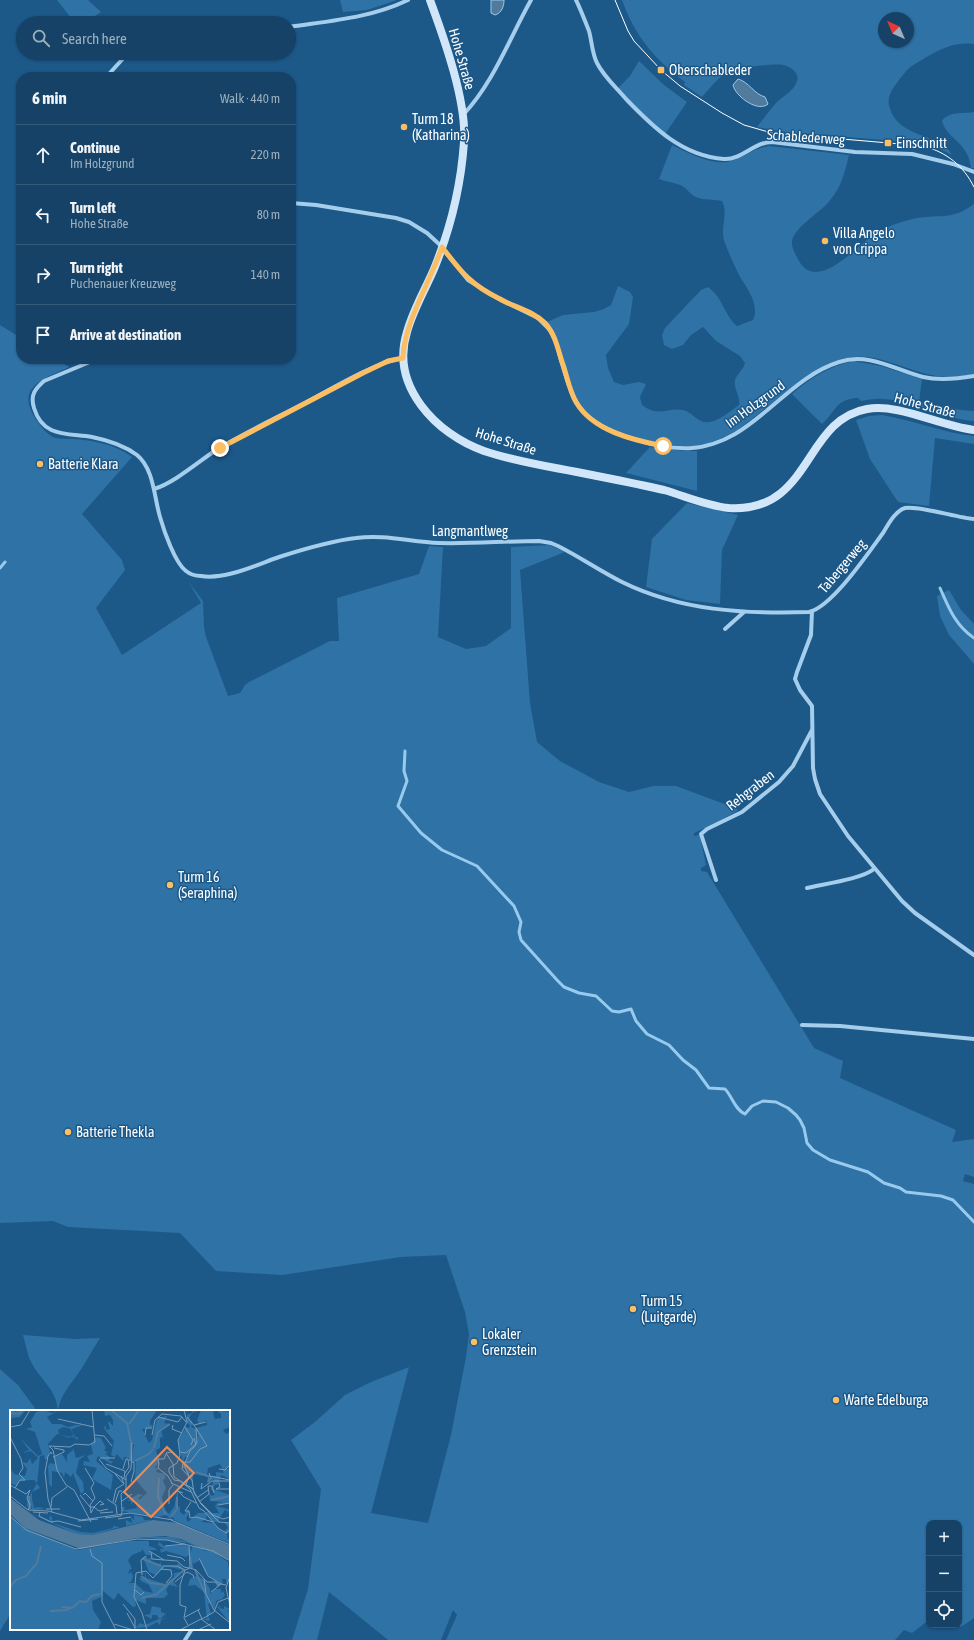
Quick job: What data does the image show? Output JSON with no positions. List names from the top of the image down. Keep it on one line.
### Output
{"streets":{"main road":["Hohe Straße"],"street":["Schablederweg","Im Holzgrund","Langmantlweg","Tabergerweg","Rehgraben"]},"crossings":[["Hohe Straße","Im Holzgrund"]],"places":{"transit":["Oberschableder","Einschnitt"],"other":["Turm 18 (Katharina)","Villa Angelo von Crippa","Batterie Klara","Turm 16 (Seraphina)","Batterie Thekla","Turm 15 (Luitgarde)","Lokaler Grenzstein","Warte Edelburga"]},"north":"top left","page":{"search":"Search here","heading":["6 min","Walk · 440 m"],"list":[["Continue","Im Holzgrund","220 m"],["Turn left","Hohe Straße","80 m"],["Turn right","Puchenauer Kreuzweg","140 m"],"Arrive at destination"],"map_buttons":["+","−"]}}
